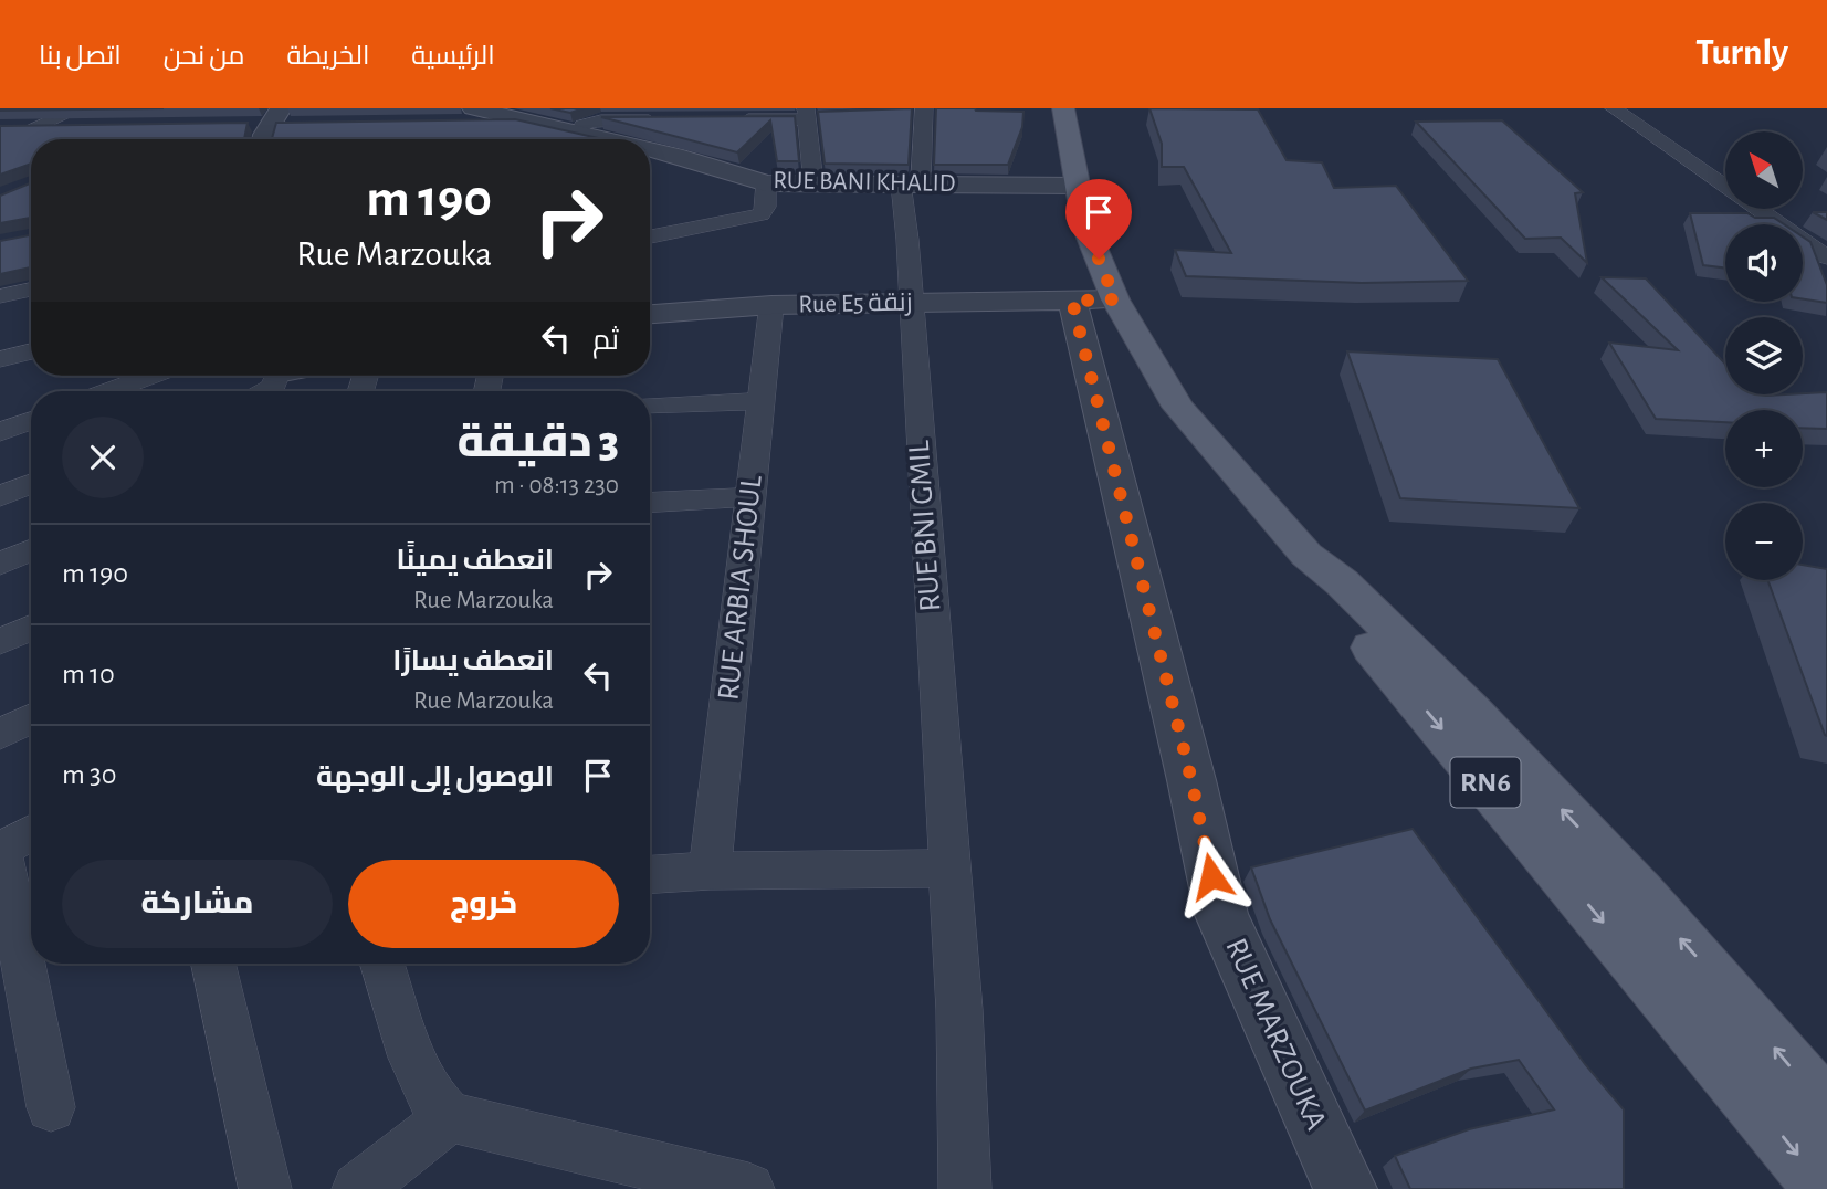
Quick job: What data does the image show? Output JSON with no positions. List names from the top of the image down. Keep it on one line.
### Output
{"streets":{"main road":["RN6","RUE MARZOUKA"],"street":["RUE BANI KHALID","Rue E5 زنقة","RUE BNI GMIL","RUE ARBIA SHOUL"]},"crossings":[["RUE BANI KHALID","RUE BNI GMIL"],["RUE BANI KHALID","RUE MARZOUKA"],["Rue E5 زنقة","RUE BNI GMIL"],["Rue E5 زنقة","RUE ARBIA SHOUL"],["Rue E5 زنقة","RN6"],["Rue E5 زنقة","RUE MARZOUKA"],["RN6","RUE MARZOUKA"]],"north":"top left","page":{"header":"Turnly","nav":["الرئيسية","الخريطة","من نحن","اتصل بنا"],"map_buttons":["+","−"],"turn":["190 m","Rue Marzouka"],"then":"ثم","heading":["3 دقيقة","230 m · 08:13"],"list":[{"name":"انعطف يمينًا","note":"Rue Marzouka","value":"190 m"},{"name":"انعطف يسارًا","note":"Rue Marzouka","value":"10 m"},{"name":"الوصول إلى الوجهة","value":"30 m"}],"buttons":["خروج","مشاركة"]}}
